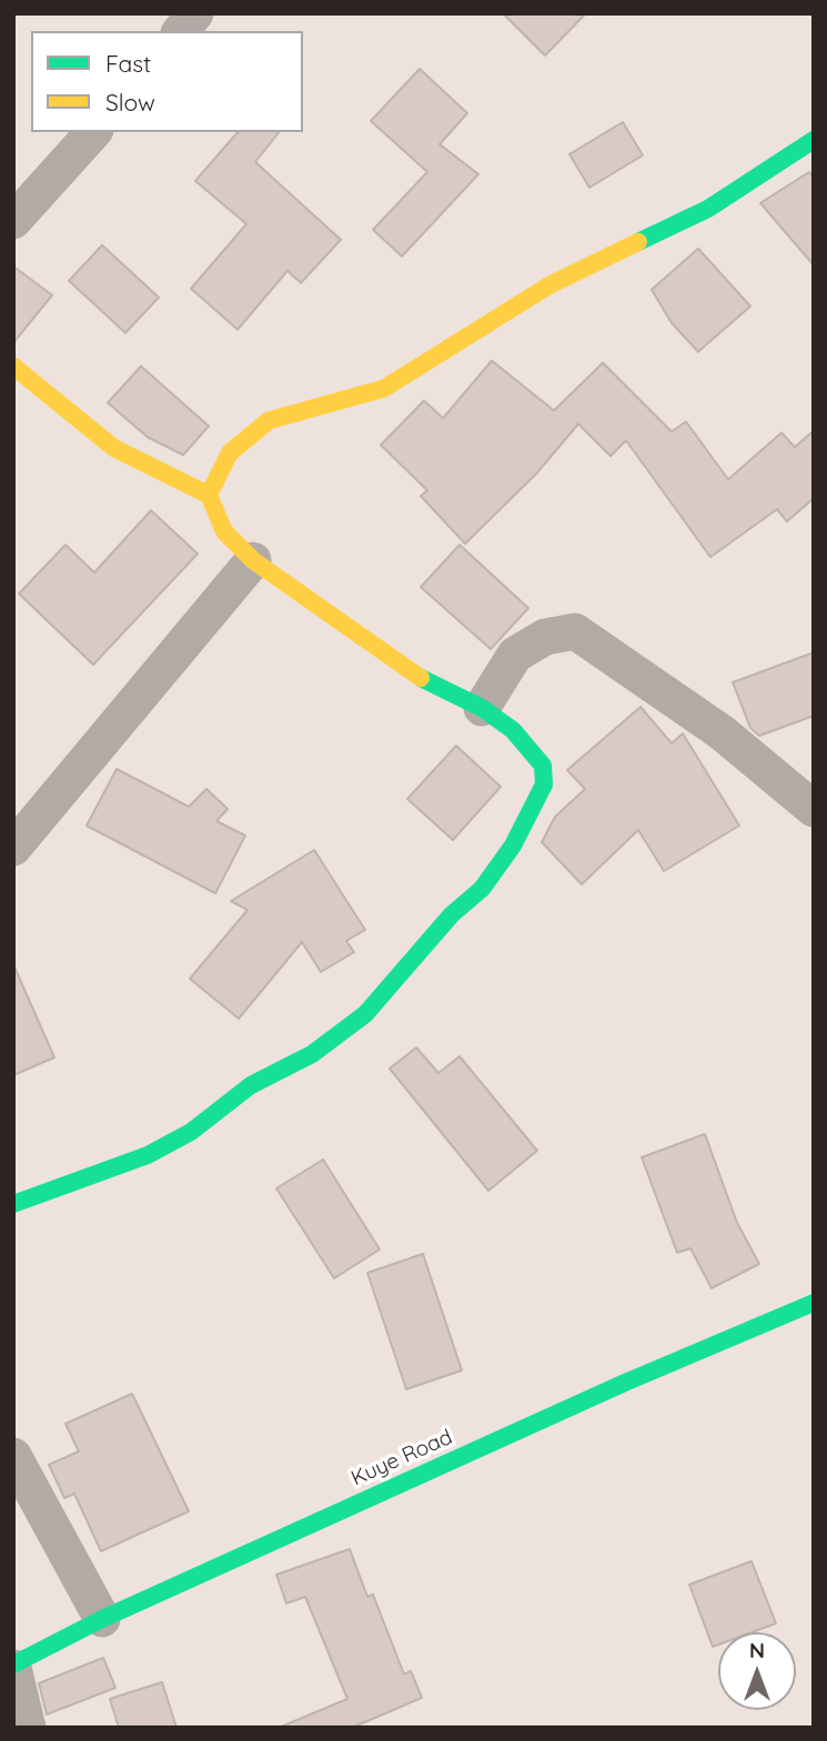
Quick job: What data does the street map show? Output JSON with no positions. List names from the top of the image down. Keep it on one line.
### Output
{"streets":{"street":["Kuye Road"]},"legend":["Fast","Slow"],"north":"top"}
